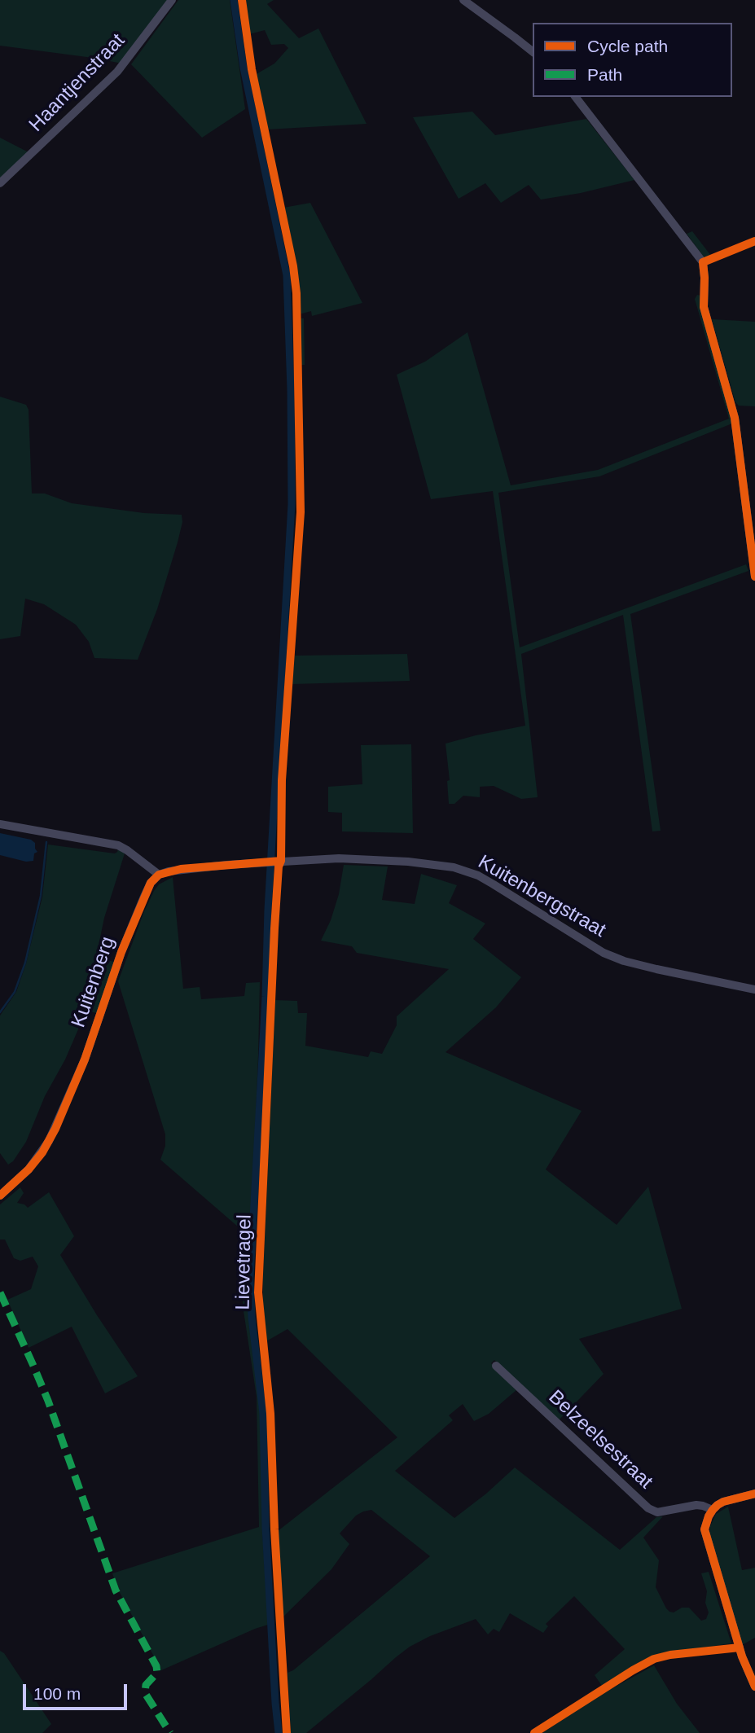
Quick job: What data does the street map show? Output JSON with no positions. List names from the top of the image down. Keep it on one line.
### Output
{"streets":{"street":["Haantjenstraat","Kuitenbergstraat","Kuitenberg","Belzeelsestraat"],"cycle path":["Lievetragel"]},"crossings":[["Kuitenbergstraat","Kuitenberg"]],"legend":["Cycle path","Path"],"scale_bar":"100 m"}
